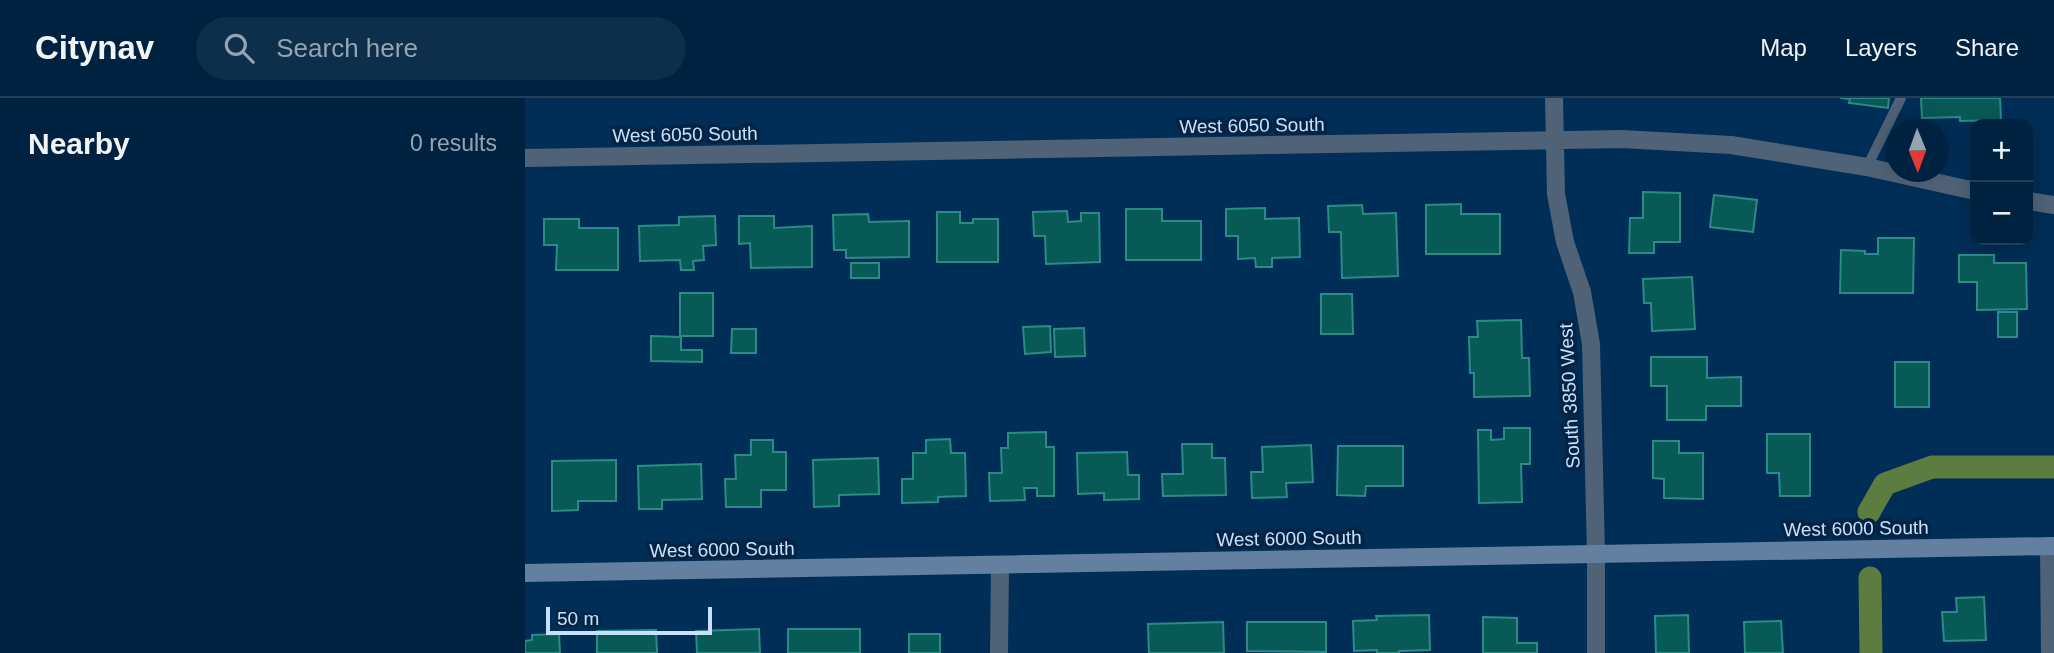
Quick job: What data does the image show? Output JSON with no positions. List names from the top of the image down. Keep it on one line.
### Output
{"streets":{"street":["West 6050 South","South 3850 West","West 6000 South"]},"crossings":[["West 6050 South","South 3850 West"],["South 3850 West","West 6000 South"]],"scale_bar":"50 m","north":"bottom","page":{"header":"Citynav","search":"Search here","nav":["Map","Layers","Share"],"heading":["Nearby","0 results"],"map_buttons":["+","−"],"scale":"50 m"}}
